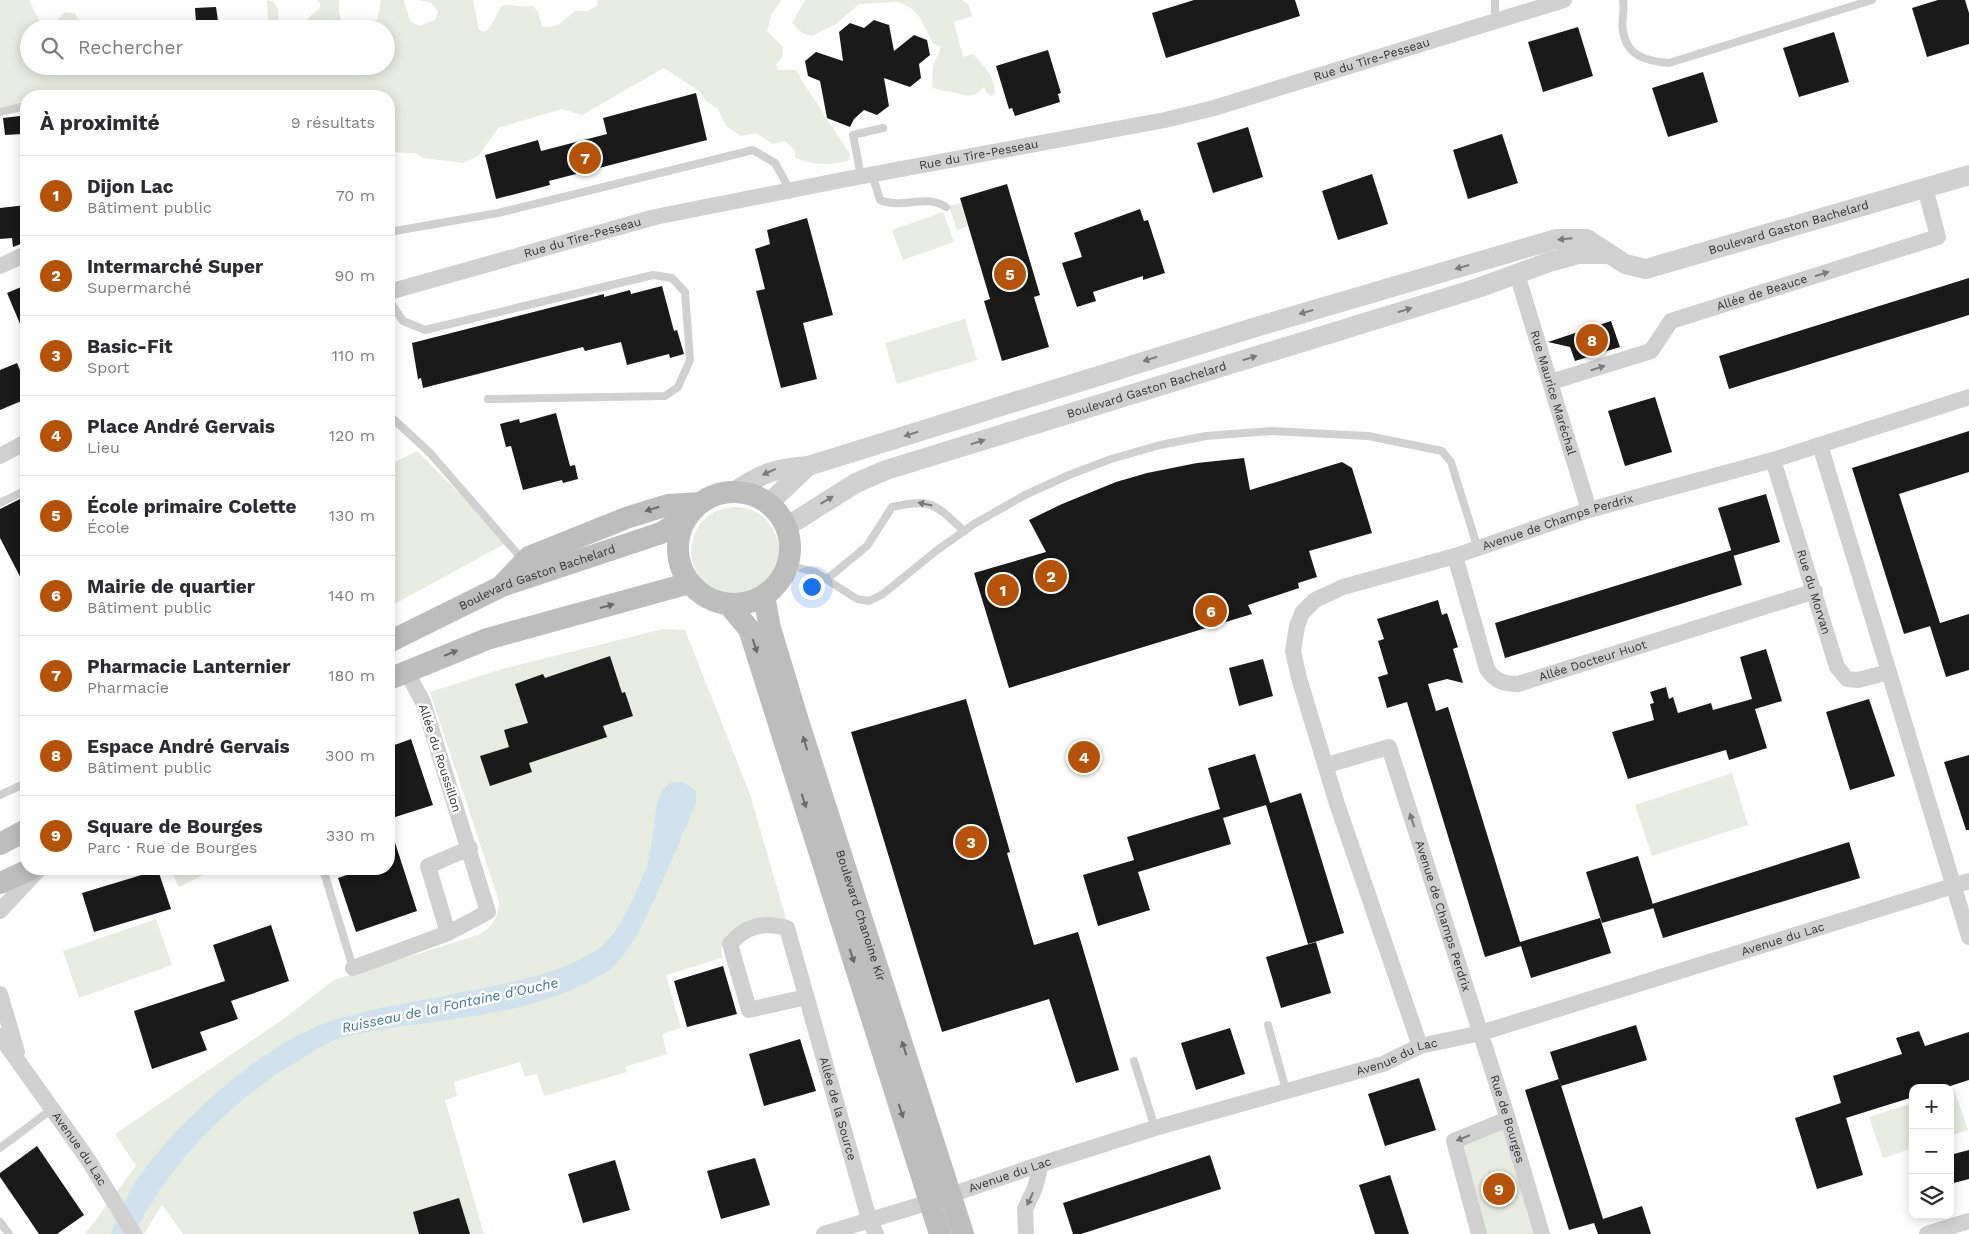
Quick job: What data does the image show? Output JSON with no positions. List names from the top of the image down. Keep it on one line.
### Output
{"streets":{"main road":["Boulevard Gaston Bachelard","Boulevard Chanoine Kir"],"street":["Rue du Tire-Pesseau","Allée de Beauce","Rue Maurice Maréchal","Avenue de Champs Perdrix","Rue du Morvan","Allée Docteur Huot","Allée du Roussillon","Avenue du Lac","Allée de la Source","Rue de Bourges"]},"crossings":[["Boulevard Gaston Bachelard","Allée de Beauce"],["Boulevard Gaston Bachelard","Rue Maurice Maréchal"],["Boulevard Gaston Bachelard","Boulevard Chanoine Kir"],["Allée de Beauce","Rue Maurice Maréchal"],["Rue Maurice Maréchal","Avenue de Champs Perdrix"],["Avenue de Champs Perdrix","Rue du Morvan"],["Avenue de Champs Perdrix","Allée Docteur Huot"],["Avenue de Champs Perdrix","Avenue du Lac"],["Avenue de Champs Perdrix","Rue de Bourges"],["Rue du Morvan","Allée Docteur Huot"],["Boulevard Chanoine Kir","Avenue du Lac"],["Avenue du Lac","Allée de la Source"],["Avenue du Lac","Rue de Bourges"]],"one_way":["Allée de Beauce"],"water":["Ruisseau de la Fontaine d'Ouche"],"page":{"search":"Rechercher","heading":["À proximité","9 résultats"],"pins":["7","5","8","2","1","6","4","3","9"],"list":[{"mark":"1","name":"Dijon Lac","note":"Bâtiment public","value":"70 m"},{"mark":"2","name":"Intermarché Super","note":"Supermarché","value":"90 m"},{"mark":"3","name":"Basic-Fit","note":"Sport","value":"110 m"},{"mark":"4","name":"Place André Gervais","note":"Lieu","value":"120 m"},{"mark":"5","name":"École primaire Colette","note":"École","value":"130 m"},{"mark":"6","name":"Mairie de quartier","note":"Bâtiment public","value":"140 m"},{"mark":"7","name":"Pharmacie Lanternier","note":"Pharmacie","value":"180 m"},{"mark":"8","name":"Espace André Gervais","note":"Bâtiment public","value":"300 m"},{"mark":"9","name":"Square de Bourges","note":"Parc · Rue de Bourges","value":"330 m"}],"map_buttons":["+","−"]}}
